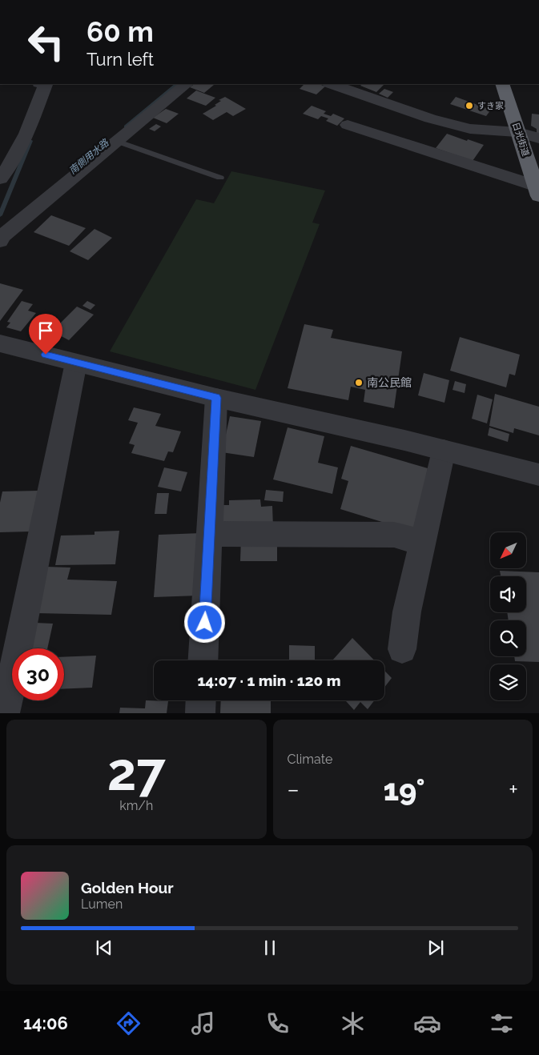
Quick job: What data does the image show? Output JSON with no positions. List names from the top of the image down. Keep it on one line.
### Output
{"streets":{"highway":["日光街道"]},"water":["南側用水路"],"places":["すき家","南公民館"],"north":"bottom left","page":{"turn":["60 m","Turn left"],"limit":"30","trip":"14:07 · 1 min · 120 m","tile":[["27","km/h"],"Climate"],"heat":["−","19°","+"],"song":["Golden Hour","Lumen"],"tabs":"14:06"}}
